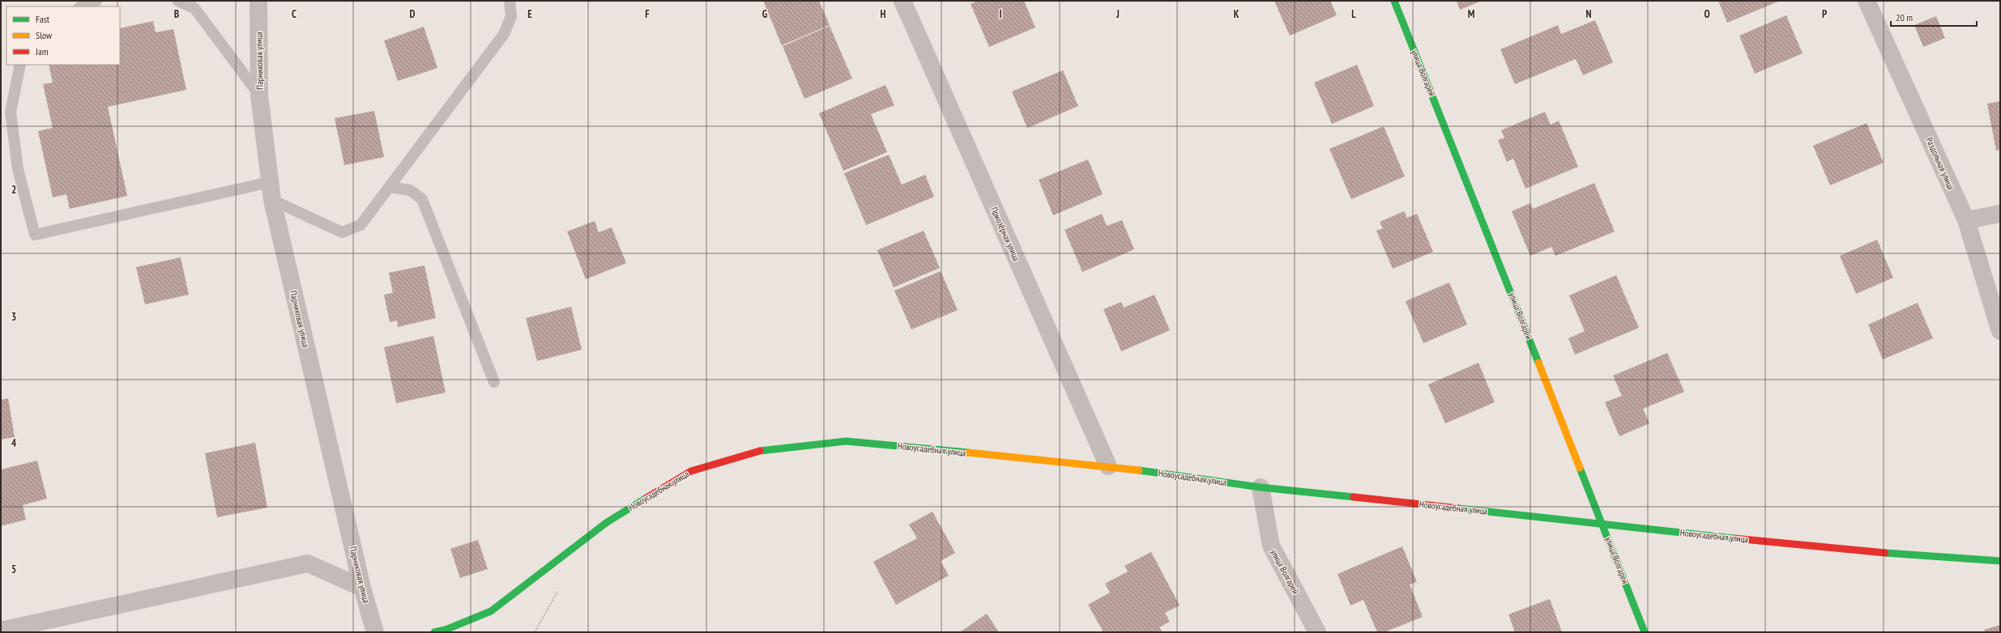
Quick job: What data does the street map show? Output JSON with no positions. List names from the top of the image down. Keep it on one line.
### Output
{"streets":{"street":["Парниковая улица","улица Волгарей","Раздольная улица","Приозёрная улица","Новоусадебная улица"]},"crossings":[["улица Волгарей","Новоусадебная улица"],["Приозёрная улица","Новоусадебная улица"]],"legend":["Fast","Slow","Jam"],"scale_bar":"20 m","grid":{"columns":["B","C","D","E","F","G","H","I","J","K","L","M","N","O","P"],"rows":["2","3","4","5"]}}
